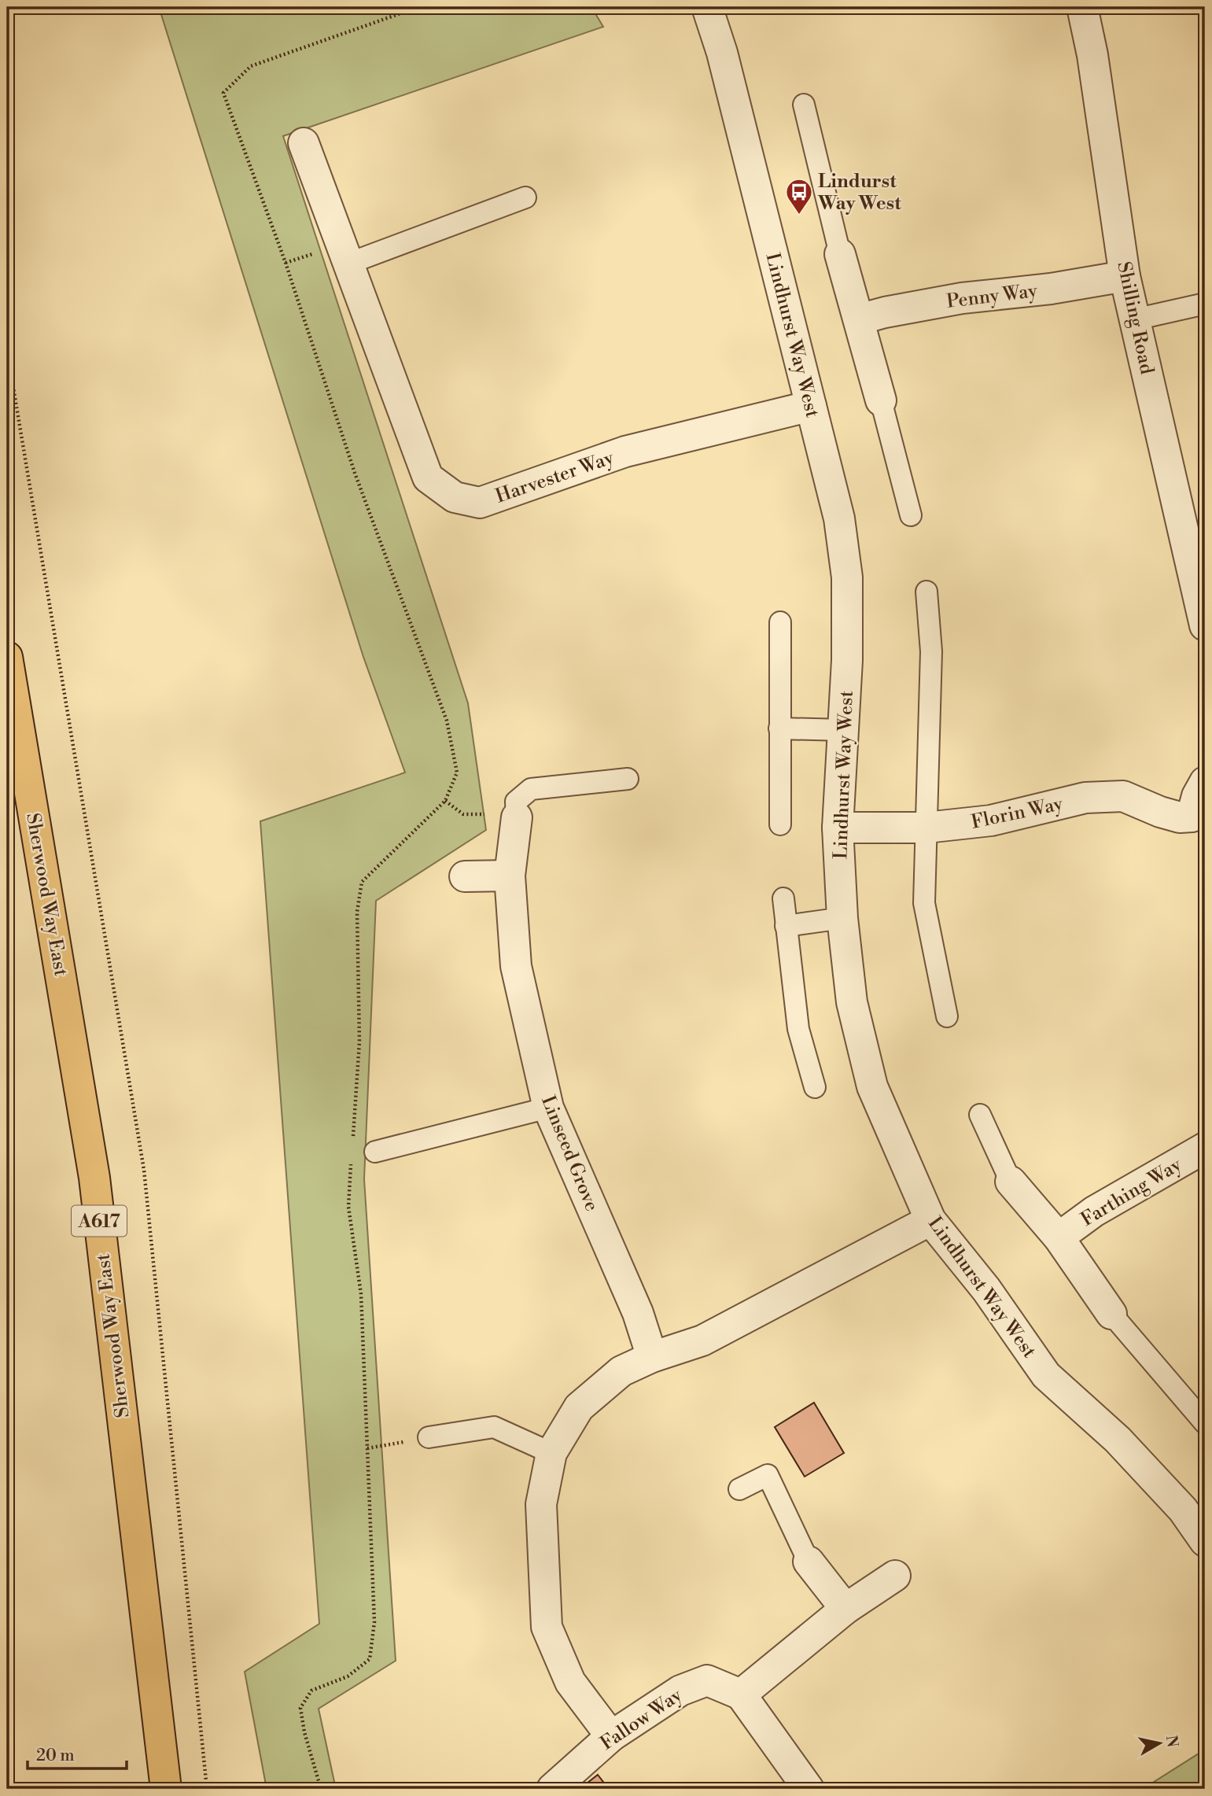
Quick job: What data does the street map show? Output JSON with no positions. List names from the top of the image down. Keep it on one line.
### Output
{"streets":{"highway":["Sherwood Way East","A617"],"street":["Penny Way","Shilling Road","Lindhurst Way West","Harvester Way","Florin Way","Linseed Grove","Farthing Way","Fallow Way"]},"crossings":[["Penny Way","Shilling Road"],["Lindhurst Way West","Harvester Way"],["Lindhurst Way West","Florin Way"]],"places":{"bus stop":["Lindurst Way West"]},"scale_bar":"20 m","north":"right"}
